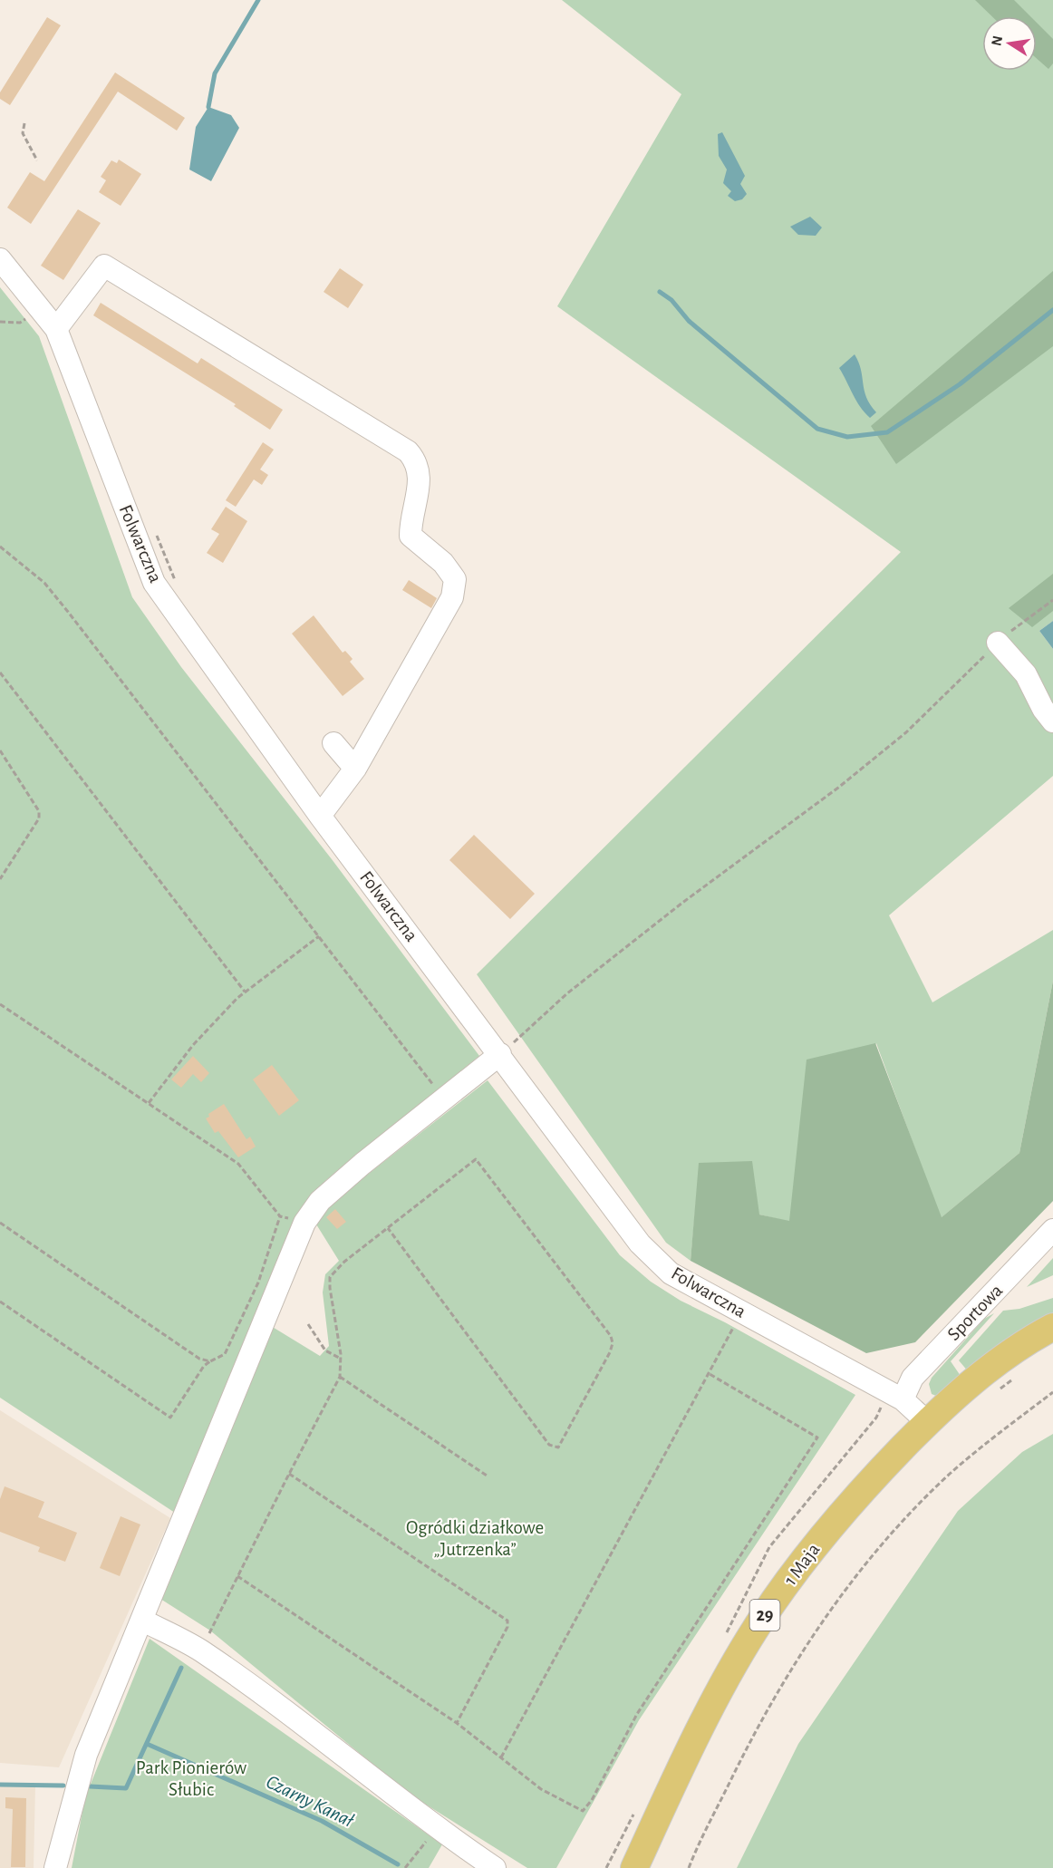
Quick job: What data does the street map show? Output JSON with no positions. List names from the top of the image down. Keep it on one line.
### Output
{"streets":{"main road":["1 Maja","29"],"street":["Folwarczna","Sportowa"]},"crossings":[["Folwarczna","Sportowa"],["Folwarczna","1 Maja"]],"water":["Czarny Kanał"],"parks":["Ogródki działkowe „Jutrzenka”","Park Pionierów Słubic"],"north":"left"}
